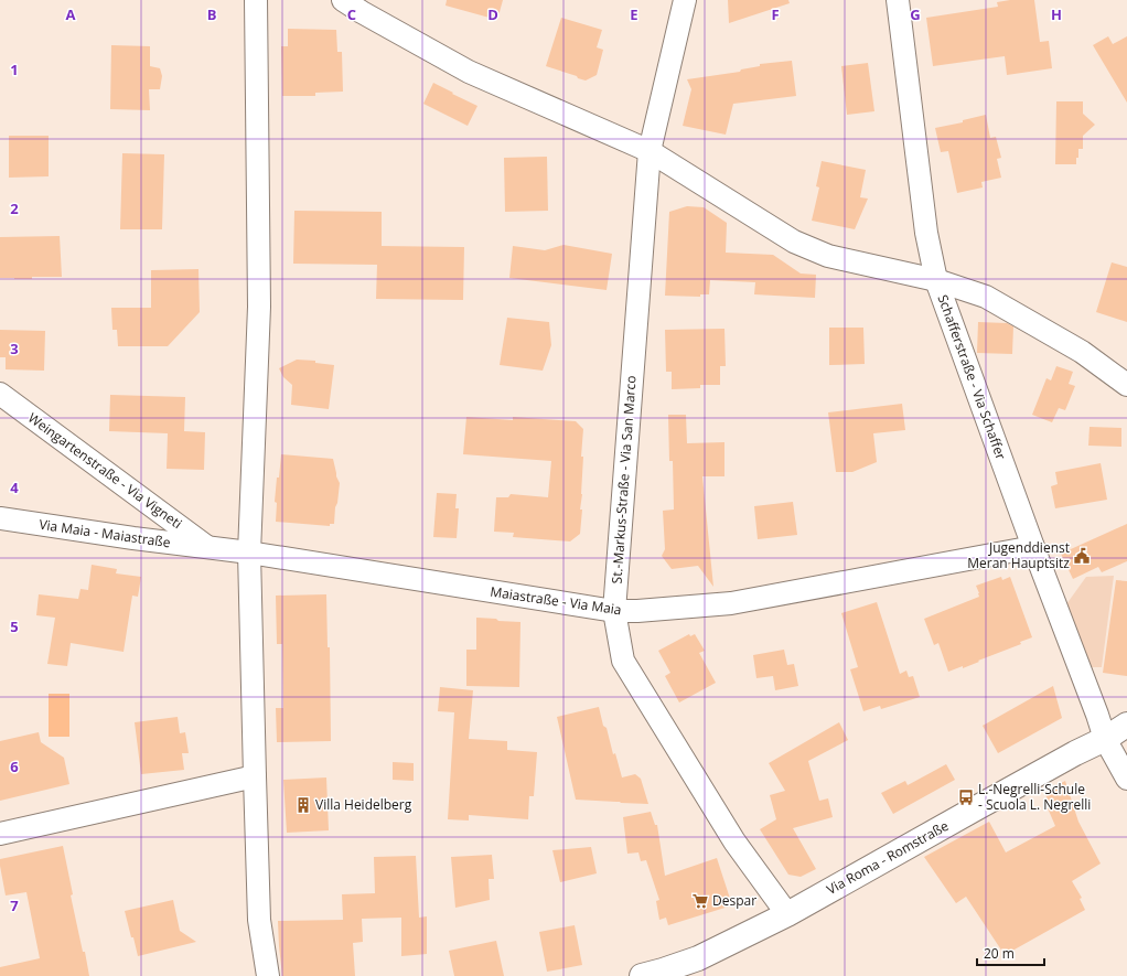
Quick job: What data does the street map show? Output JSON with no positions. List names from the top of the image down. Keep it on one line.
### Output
{"streets":{"street":["Schafferstraße - Via Schaffer","Weingartenstraße - Via Vigneti","St.-Markus-Straße - Via San Marco","Via Maia - Maiastraße","Maiastraße - Via Maia","Via Roma - Romstraße"]},"crossings":[["Schafferstraße - Via Schaffer","Maiastraße - Via Maia"],["Schafferstraße - Via Schaffer","Via Roma - Romstraße"],["Weingartenstraße - Via Vigneti","Via Maia - Maiastraße"],["Weingartenstraße - Via Vigneti","Maiastraße - Via Maia"],["St.-Markus-Straße - Via San Marco","Maiastraße - Via Maia"],["St.-Markus-Straße - Via San Marco","Via Roma - Romstraße"],["Via Maia - Maiastraße","Maiastraße - Via Maia"]],"places":{"public building":["Jugenddienst Meran Hauptsitz"],"bus stop":["L.-Negrelli-Schule - Scuola L. Negrelli"],"building":["Villa Heidelberg"],"supermarket":["Despar"]},"scale_bar":"20 m","grid":{"columns":["A","B","C","D","E","F","G","H"],"rows":["1","2","3","4","5","6","7"]}}
